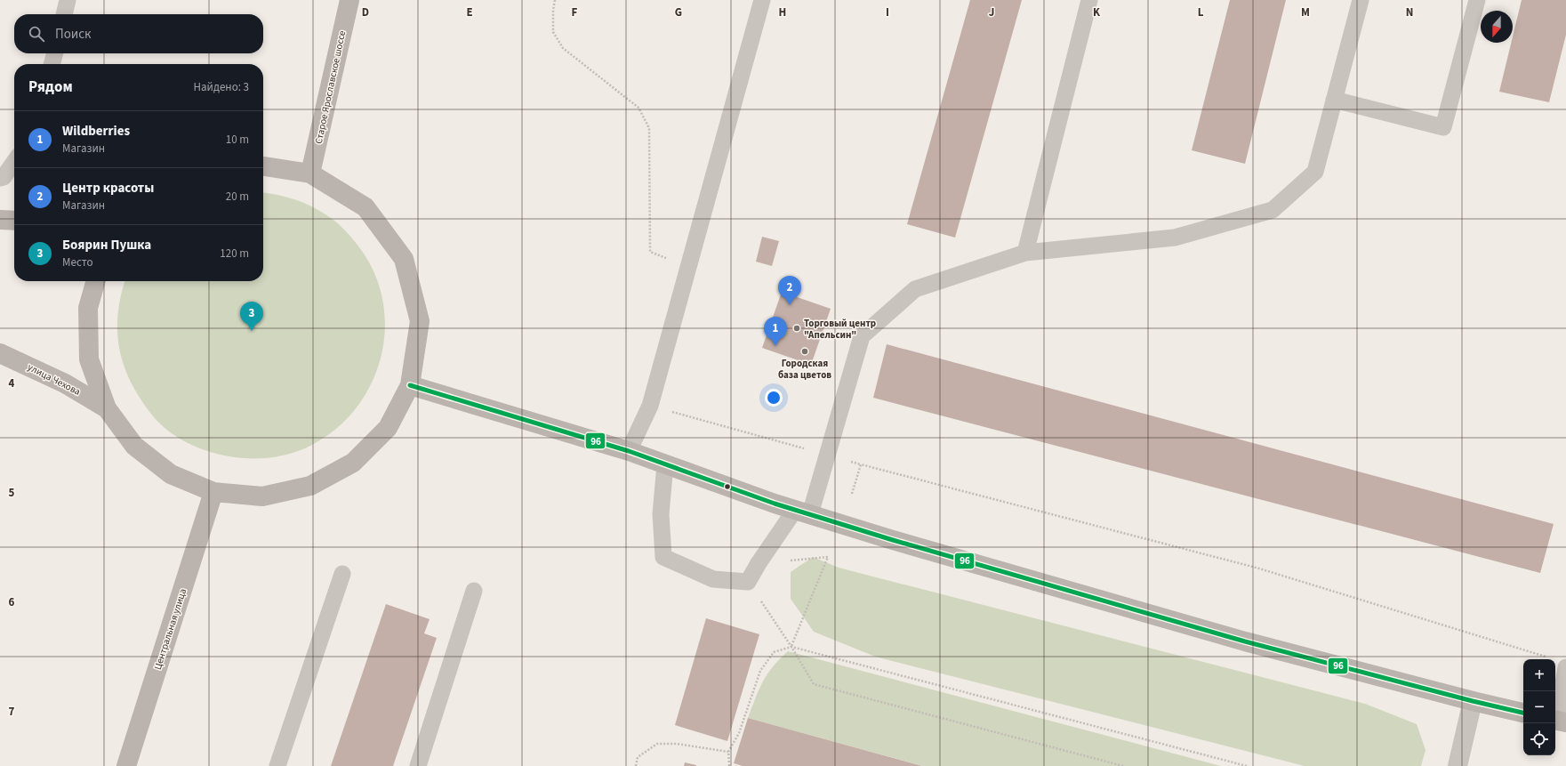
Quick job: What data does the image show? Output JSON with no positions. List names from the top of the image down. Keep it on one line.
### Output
{"streets":{"main road":["Старое Ярославское шоссе","улица Чехова","Центральная улица"]},"places":["Торговый центр \"Апельсин\"","Городская база цветов"],"lines":["transit line 96"],"north":"bottom","page":{"search":"Поиск","heading":["Рядом","Найдено: 3"],"list":[{"mark":"1","name":"Wildberries","note":"Магазин","value":"10 m"},{"mark":"2","name":"Центр красоты","note":"Магазин","value":"20 m"},{"mark":"3","name":"Боярин Пушка","note":"Место","value":"120 m"}],"pins":["2","3","1"],"map_buttons":["+","−"]},"grid":{"columns":["D","E","F","G","H","I","J","K","L","M","N"],"rows":["4","5","6","7"]}}
